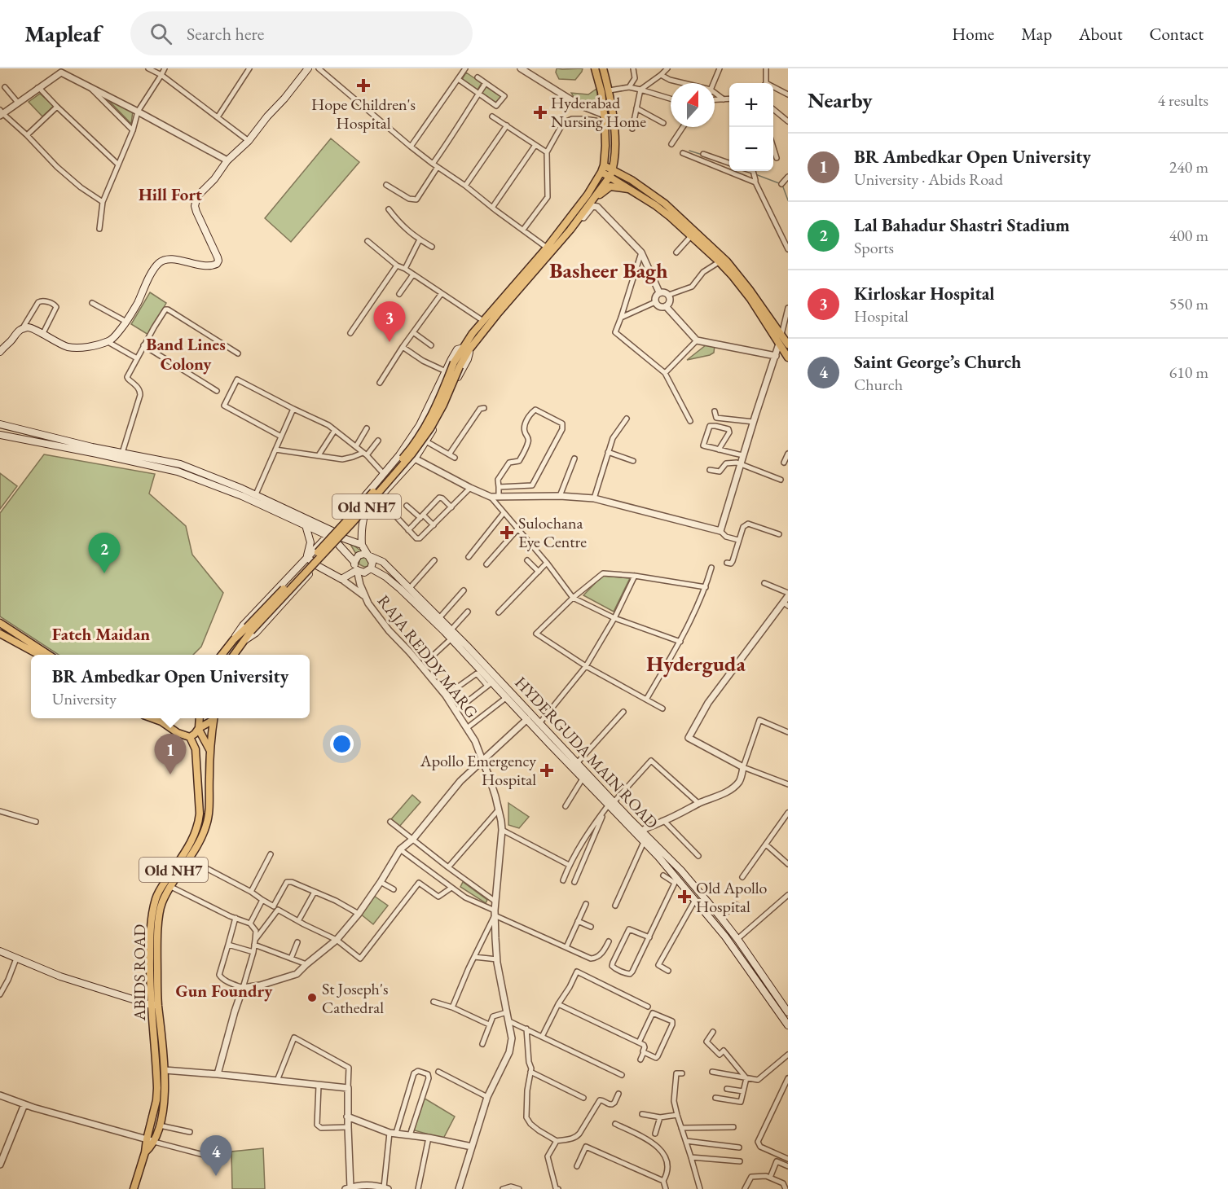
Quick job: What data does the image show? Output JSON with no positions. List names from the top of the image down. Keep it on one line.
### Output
{"streets":{"main road":["Old NH7","RAJA REDDY MARG","HYDERGUDA MAIN ROAD","ABIDS ROAD"]},"crossings":[["Old NH7","ABIDS ROAD"],["RAJA REDDY MARG","HYDERGUDA MAIN ROAD"]],"districts":["Hill Fort","Basheer Bagh","Band Lines Colony","Fateh Maidan","Hyderguda","Gun Foundry"],"places":{"health":["Hope Children's Hospital","Hyderabad Nursing Home","Sulochana Eye Centre","Apollo Emergency Hospital","Old Apollo Hospital"],"other":["St Joseph's Cathedral"]},"north":"top","page":{"header":"Mapleaf","search":"Search here","nav":["Home","Map","About","Contact"],"heading":["Nearby","4 results"],"map_buttons":["+","−"],"list":[{"mark":"1","name":"BR Ambedkar Open University","note":"University · Abids Road","value":"240 m"},{"mark":"2","name":"Lal Bahadur Shastri Stadium","note":"Sports","value":"400 m"},{"mark":"3","name":"Kirloskar Hospital","note":"Hospital","value":"550 m"},{"mark":"4","name":"Saint George’s Church","note":"Church","value":"610 m"}],"pins":["3","2","1","4"],"popup":["BR Ambedkar Open University","University"]}}
